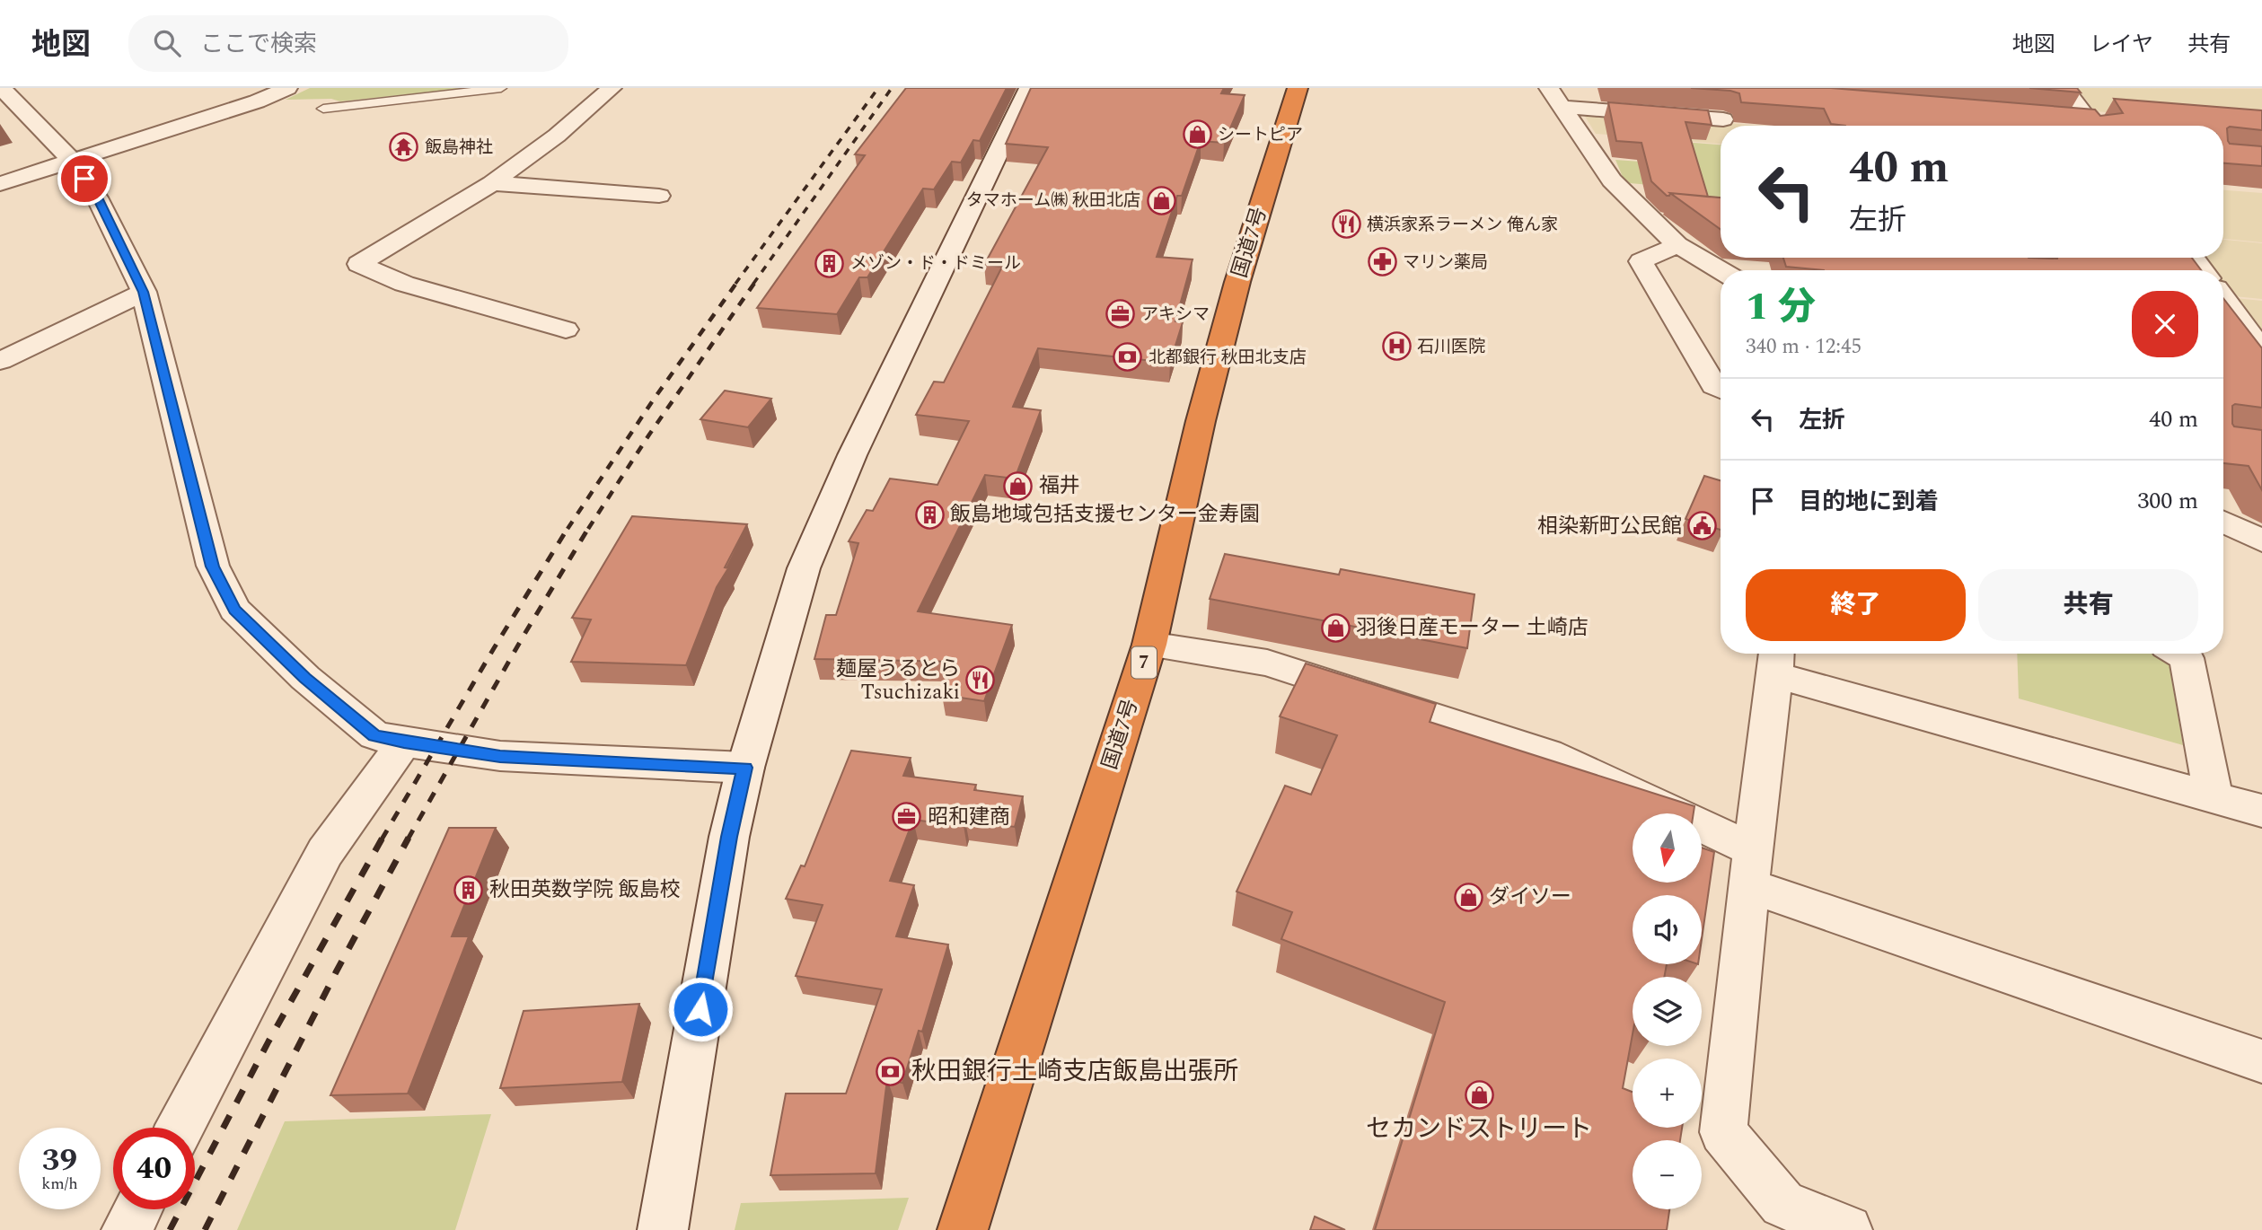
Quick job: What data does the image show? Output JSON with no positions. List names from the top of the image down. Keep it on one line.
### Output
{"streets":{"highway":["国道7号","7"]},"places":{"shop":["シートピア","タマホーム㈱ 秋田北店","福井","羽後日産モーター 土崎店","ダイソー","セカンドストリート"],"temple":["飯島神社"],"restaurant":["横浜家系ラーメン 俺ん家","麺屋うるとら Tsuchizaki"],"pharmacy":["マリン薬局"],"building":["メゾン・ド・ドミール","飯島地域包括支援センター金寿園","秋田英数学院 飯島校"],"office":["アキシマ","昭和建商"],"hospital":["石川医院"],"bank":["北都銀行 秋田北支店","秋田銀行土崎支店飯島出張所"],"public building":["相染新町公民館"]},"north":"bottom","page":{"header":"地図","search":"ここで検索","nav":["地図","レイヤ","共有"],"turn":["40 m","左折"],"heading":["1 分","340 m · 12:45"],"list":[{"name":"左折","value":"40 m"},{"name":"目的地に到着","value":"300 m"}],"buttons":["終了","共有"],"map_buttons":["+","−"],"speed":"39 km/h","limit":"40"}}
